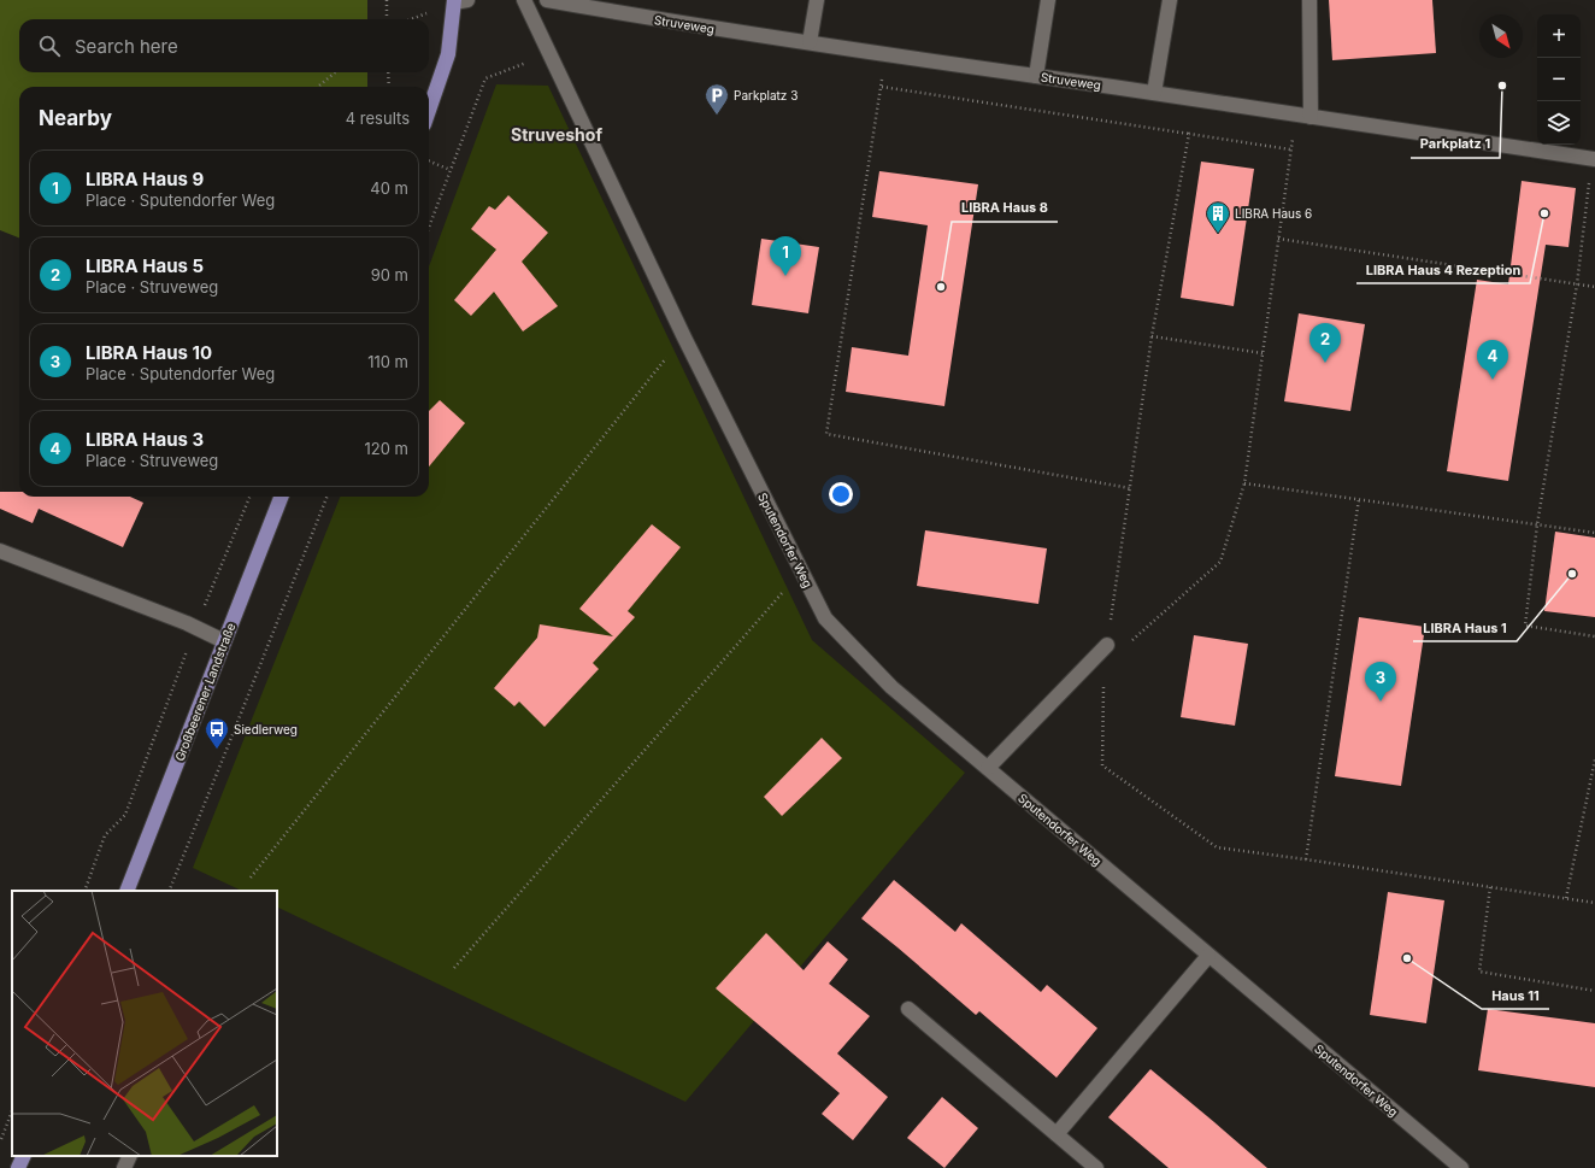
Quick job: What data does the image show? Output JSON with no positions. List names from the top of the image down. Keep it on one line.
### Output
{"streets":{"main road":["Großbeerener Landstraße"],"street":["Struveweg","Sputendorfer Weg"]},"districts":["Struveshof"],"places":{"other":["Parkplatz 1","LIBRA Haus 4 Rezeption","LIBRA Haus 8","LIBRA Haus 1","Haus 11"],"parking":["Parkplatz 3"],"building":["LIBRA Haus 6"],"bus stop":["Siedlerweg"]},"north":"bottom right","page":{"map_buttons":["+","−"],"search":"Search here","heading":["Nearby","4 results"],"list":[{"mark":"1","name":"LIBRA Haus 9","note":"Place · Sputendorfer Weg","value":"40 m"},{"mark":"2","name":"LIBRA Haus 5","note":"Place · Struveweg","value":"90 m"},{"mark":"3","name":"LIBRA Haus 10","note":"Place · Sputendorfer Weg","value":"110 m"},{"mark":"4","name":"LIBRA Haus 3","note":"Place · Struveweg","value":"120 m"}],"pins":["1","2","4","3"]}}
